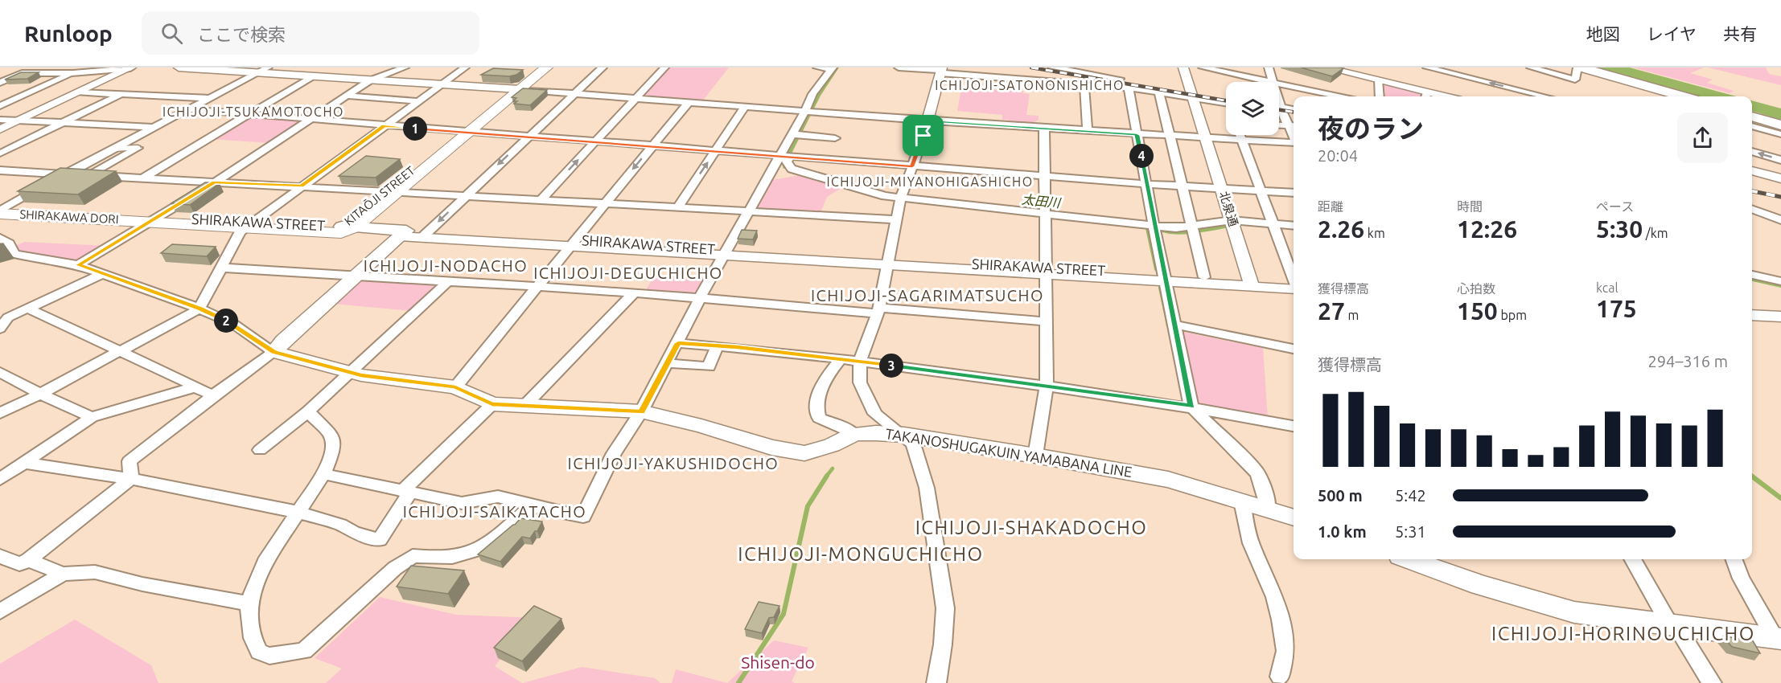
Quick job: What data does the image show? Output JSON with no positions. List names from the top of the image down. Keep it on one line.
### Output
{"streets":{"main road":["KITAŌJI STREET","SHIRAKAWA DORI","SHIRAKAWA STREET","TAKANOSHUGAKUIN YAMABANA LINE"],"street":["北泉通"]},"crossings":[["KITAŌJI STREET","SHIRAKAWA DORI"],["KITAŌJI STREET","SHIRAKAWA STREET"],["北泉通","SHIRAKAWA STREET"],["SHIRAKAWA DORI","SHIRAKAWA STREET"]],"districts":["ICHIJOJI-SATONONISHICHO","ICHIJOJI-TSUKAMOTOCHO","ICHIJOJI-MIYANOHIGASHICHO","ICHIJOJI-NODACHO","ICHIJOJI-DEGUCHICHO","ICHIJOJI-SAGARIMATSUCHO","ICHIJOJI-YAKUSHIDOCHO","ICHIJOJI-SAIKATACHO","ICHIJOJI-SHAKADOCHO","ICHIJOJI-MONGUCHICHO","ICHIJOJI-HORINOUCHICHO"],"water":["太田川"],"parks":["Shisen-do"],"page":{"header":"Runloop","search":"ここで検索","nav":["地図","レイヤ","共有"],"heading":["夜のラン","20:04"],"pins":["1","4","2","3"],"stats":[["距離","2.26 km"],["時間","12:26"],["ペース","5:30 /km"],["獲得標高","27 m"],["心拍数","150 bpm"],["kcal","175"]],"chart":["獲得標高","294–316 m"],"list":[{"name":"500 m","note":"5:42"},{"name":"1.0 km","note":"5:31"}]}}
